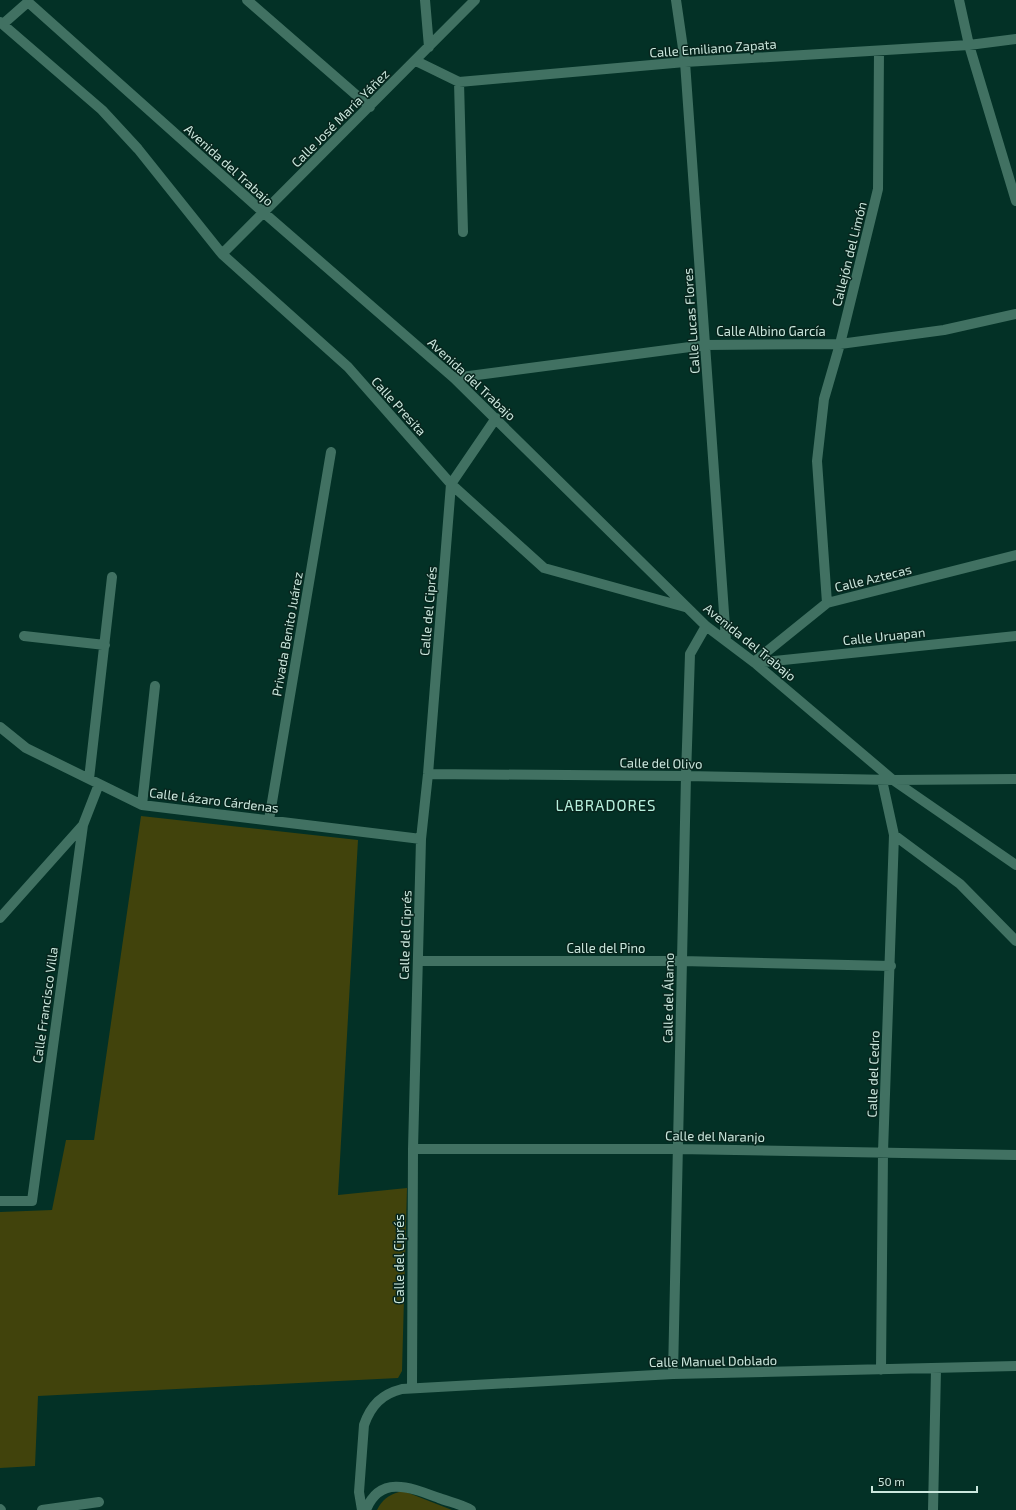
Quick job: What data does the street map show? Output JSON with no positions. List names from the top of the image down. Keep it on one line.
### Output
{"streets":{"street":["Calle Emiliano Zapata","Calle José María Yáñez","Avenida del Trabajo","Callejón del Limón","Calle Lucas Flores","Calle Albino García","Calle Presita","Calle Aztecas","Calle del Ciprés","Privada Benito Juárez","Calle Uruapan","Calle del Olivo","Calle Lázaro Cárdenas","Calle del Pino","Calle del Álamo","Calle Francisco Villa","Calle del Cedro","Calle del Naranjo","Calle Manuel Doblado"]},"crossings":[["Calle Emiliano Zapata","Callejón del Limón"],["Calle Emiliano Zapata","Calle Lucas Flores"],["Calle José María Yáñez","Avenida del Trabajo"],["Calle José María Yáñez","Calle Presita"],["Avenida del Trabajo","Calle Lucas Flores"],["Avenida del Trabajo","Calle Albino García"],["Avenida del Trabajo","Calle Presita"],["Avenida del Trabajo","Calle Aztecas"],["Avenida del Trabajo","Calle Uruapan"],["Avenida del Trabajo","Calle del Olivo"],["Avenida del Trabajo","Calle del Álamo"],["Callejón del Limón","Calle Albino García"],["Callejón del Limón","Calle Aztecas"],["Calle Lucas Flores","Calle Albino García"],["Calle Presita","Calle del Ciprés"],["Calle Aztecas","Calle Uruapan"],["Calle del Ciprés","Calle del Olivo"],["Calle del Ciprés","Calle Lázaro Cárdenas"],["Calle del Ciprés","Calle del Pino"],["Calle del Ciprés","Calle del Naranjo"],["Calle del Ciprés","Calle Manuel Doblado"],["Privada Benito Juárez","Calle Lázaro Cárdenas"],["Calle del Olivo","Calle del Álamo"],["Calle del Olivo","Calle del Cedro"],["Calle Lázaro Cárdenas","Calle Francisco Villa"],["Calle del Pino","Calle del Álamo"],["Calle del Pino","Calle del Cedro"],["Calle del Álamo","Calle del Naranjo"],["Calle del Álamo","Calle Manuel Doblado"],["Calle del Cedro","Calle del Naranjo"],["Calle del Cedro","Calle Manuel Doblado"]],"districts":["LABRADORES"],"scale_bar":"50 m"}
